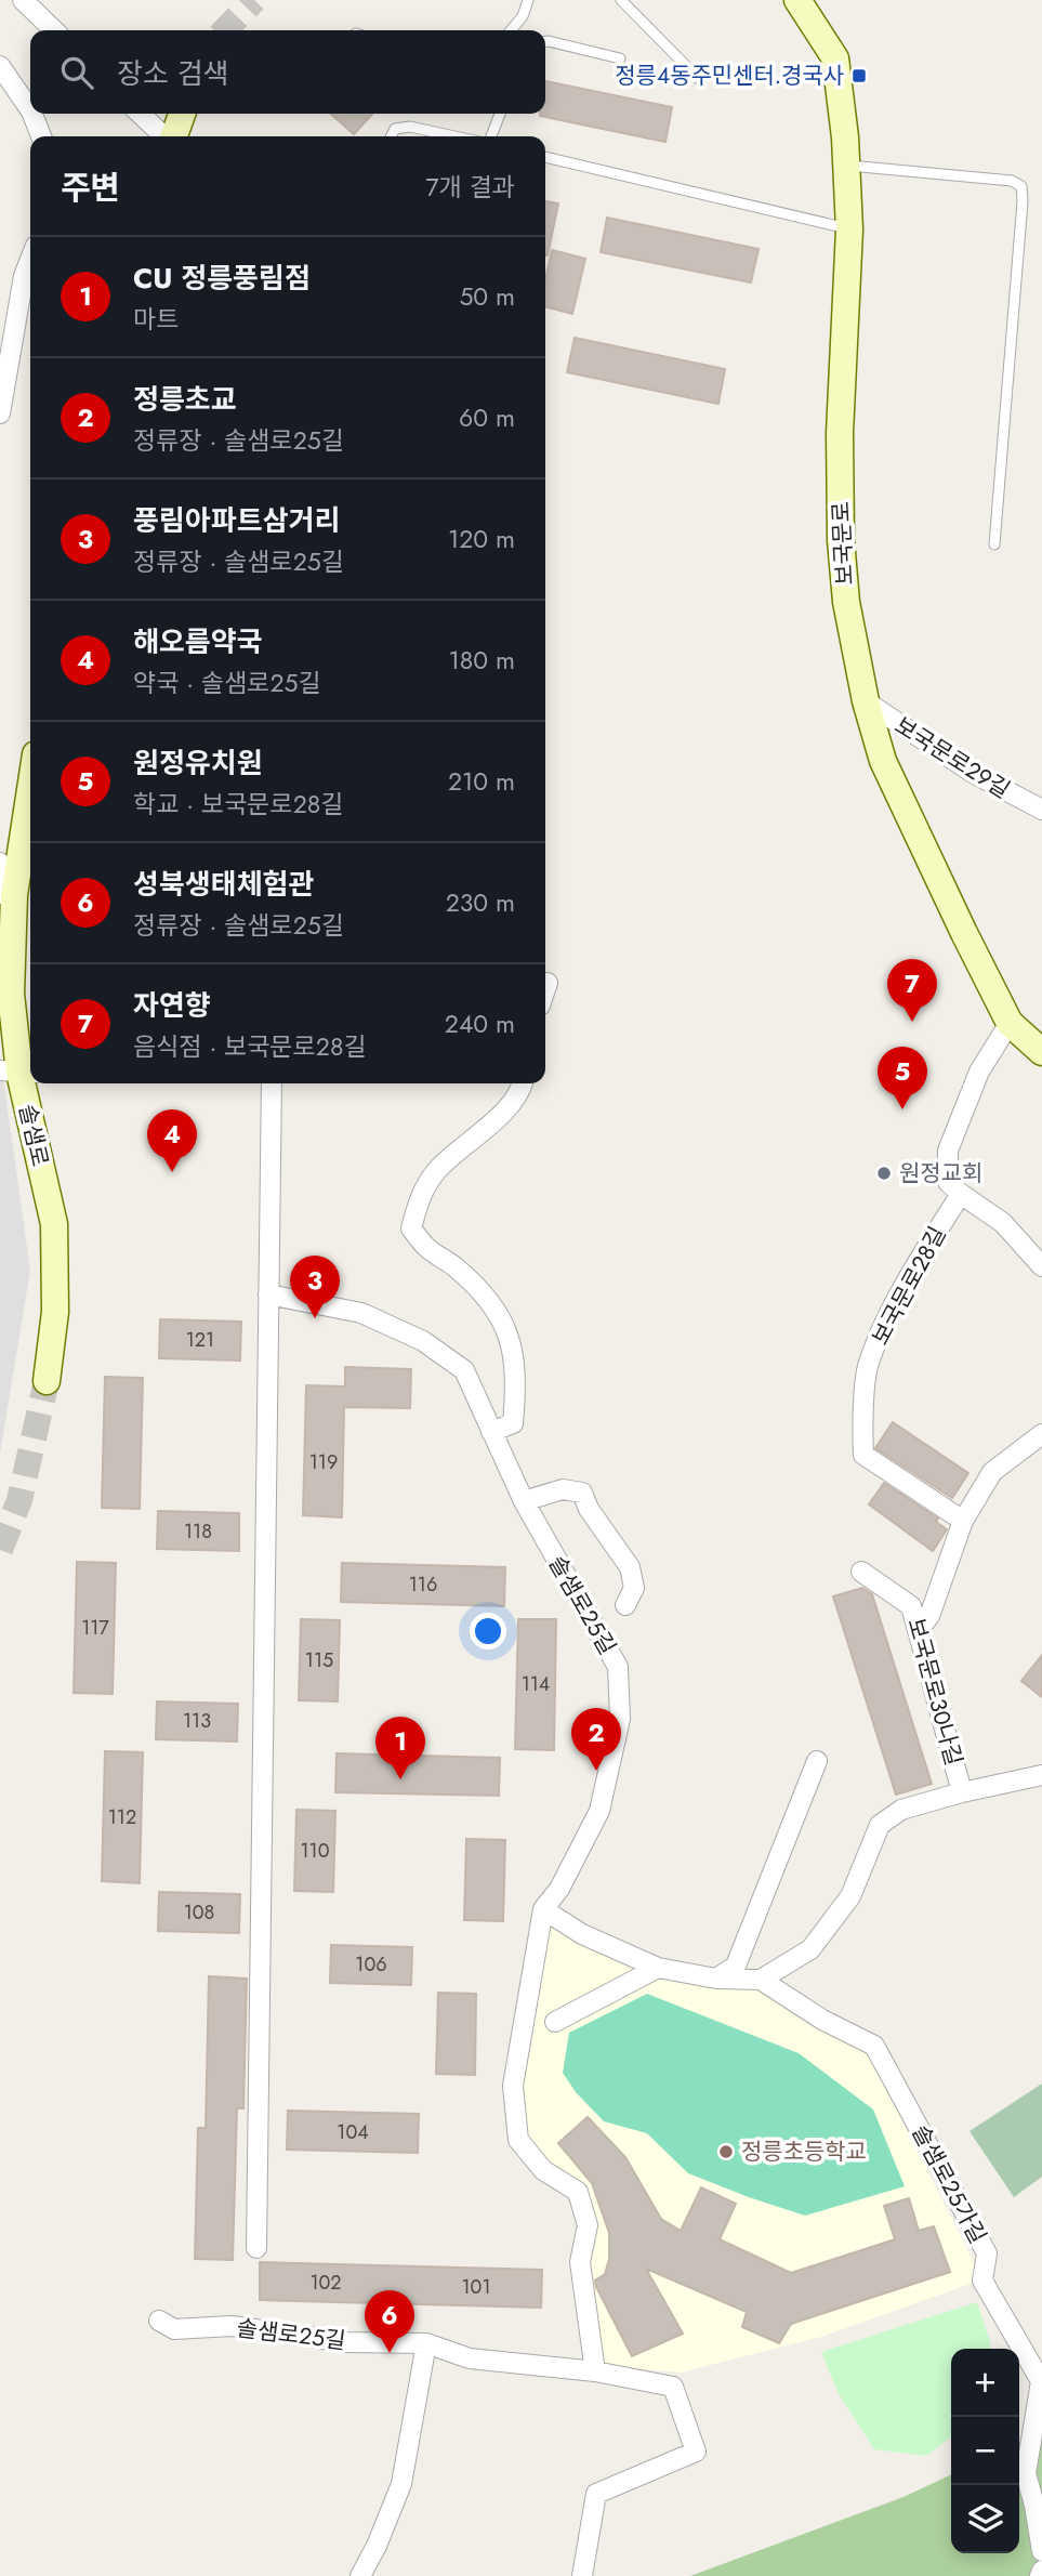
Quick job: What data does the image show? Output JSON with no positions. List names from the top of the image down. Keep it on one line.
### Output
{"streets":{"street":["보국문로","보국문로29길","솔샘로","보국문로28길","솔샘로25길","보국문로30나길","솔샘로25가길"]},"crossings":[["보국문로","보국문로29길"]],"places":{"transit":["정릉4동주민센터.경국사"],"other":["원정교회","정릉초등학교"]},"house_numbers":["121","119","118","116","117","115","114","113","112","110","108","106","104","102","101"],"page":{"search":"장소 검색","heading":["주변","7개 결과"],"list":[{"mark":"1","name":"CU 정릉풍림점","note":"마트","value":"50 m"},{"mark":"2","name":"정릉초교","note":"정류장 · 솔샘로25길","value":"60 m"},{"mark":"3","name":"풍림아파트삼거리","note":"정류장 · 솔샘로25길","value":"120 m"},{"mark":"4","name":"해오름약국","note":"약국 · 솔샘로25길","value":"180 m"},{"mark":"5","name":"원정유치원","note":"학교 · 보국문로28길","value":"210 m"},{"mark":"6","name":"성북생태체험관","note":"정류장 · 솔샘로25길","value":"230 m"},{"mark":"7","name":"자연향","note":"음식점 · 보국문로28길","value":"240 m"}],"pins":["7","5","4","3","2","1","6"],"map_buttons":["+","−"]}}
